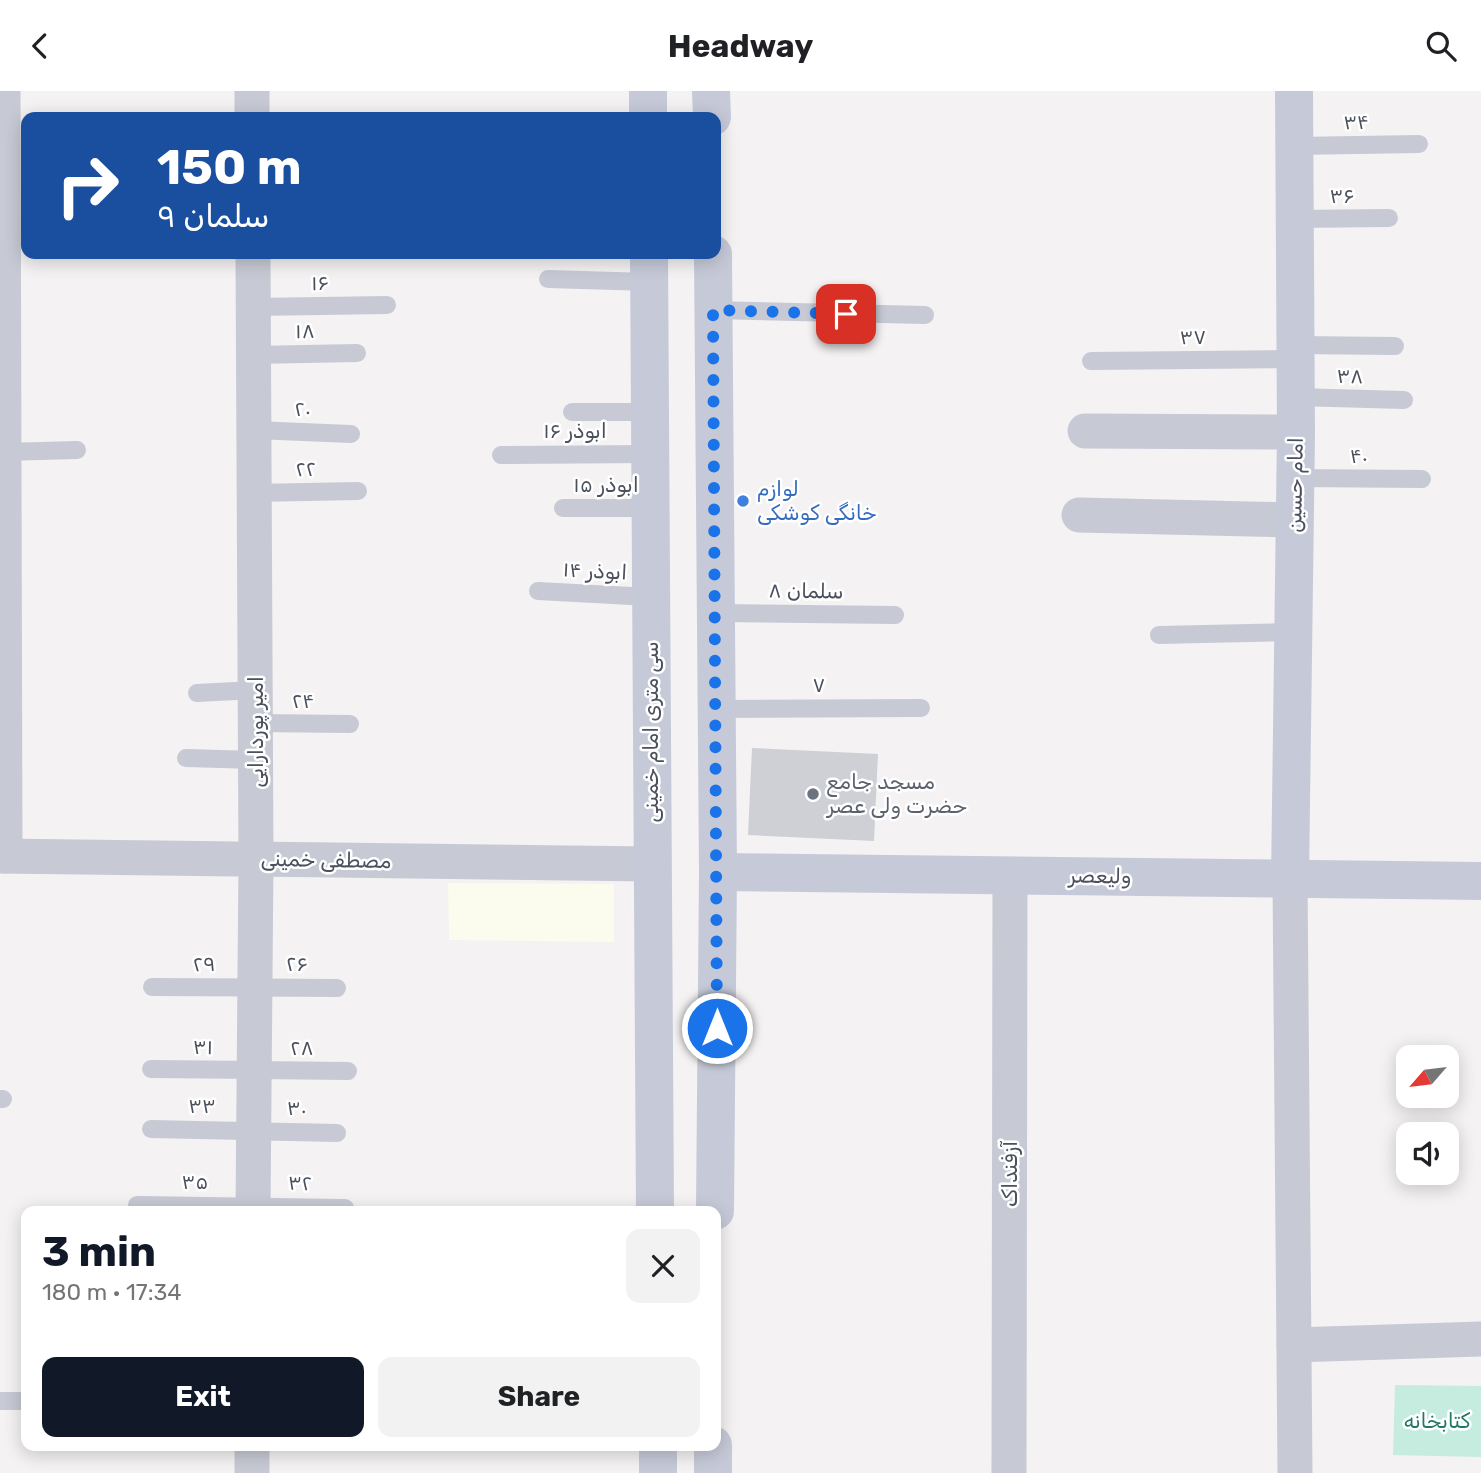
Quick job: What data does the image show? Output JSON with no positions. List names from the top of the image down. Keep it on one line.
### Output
{"streets":{"main road":["امام حسین","سی متری امام خمینی","وليعصر"],"street":["امیر پوردارایی","مصطفی خمینی","آزفنداک"],"lane":["۳۴","۳۶","۱۶","۱۸","۳۷","۳۸","۲۰","ابوذر ۱۶","۴۰","۲۲","ابوذر ۱۵","ابوذر ۱۴","سلمان ۸","۷","۲۴","۲۹","۲۶","۳۱","۲۸","۳۳","۳۰","۳۵"]},"crossings":[["۳۴","امام حسین"],["۳۶","امام حسین"],["۱۶","امیر پوردارایی"],["۱۸","امیر پوردارایی"],["۳۷","امام حسین"],["۳۸","امام حسین"],["۲۰","امیر پوردارایی"],["ابوذر ۱۶","سی متری امام خمینی"],["۴۰","امام حسین"],["۲۲","امیر پوردارایی"],["ابوذر ۱۵","سی متری امام خمینی"],["امام حسین","وليعصر"],["ابوذر ۱۴","سی متری امام خمینی"],["۲۴","امیر پوردارایی"],["امیر پوردارایی","مصطفی خمینی"],["امیر پوردارایی","۲۹"],["امیر پوردارایی","۲۶"],["امیر پوردارایی","۳۱"],["امیر پوردارایی","۲۸"],["امیر پوردارایی","۳۳"],["امیر پوردارایی","۳۰"],["سی متری امام خمینی","مصطفی خمینی"],["وليعصر","آزفنداک"],["۲۹","۲۶"],["۳۱","۲۸"],["۳۳","۳۰"]],"parks":["کتابخانه"],"places":["لوازم خانگی کوشکی","مسجد جامع حضرت ولی عصر"],"north":"bottom left","page":{"header":"Headway","turn":["150 m","سلمان ۹"],"heading":["3 min","180 m · 17:34"],"buttons":["Exit","Share"]}}
